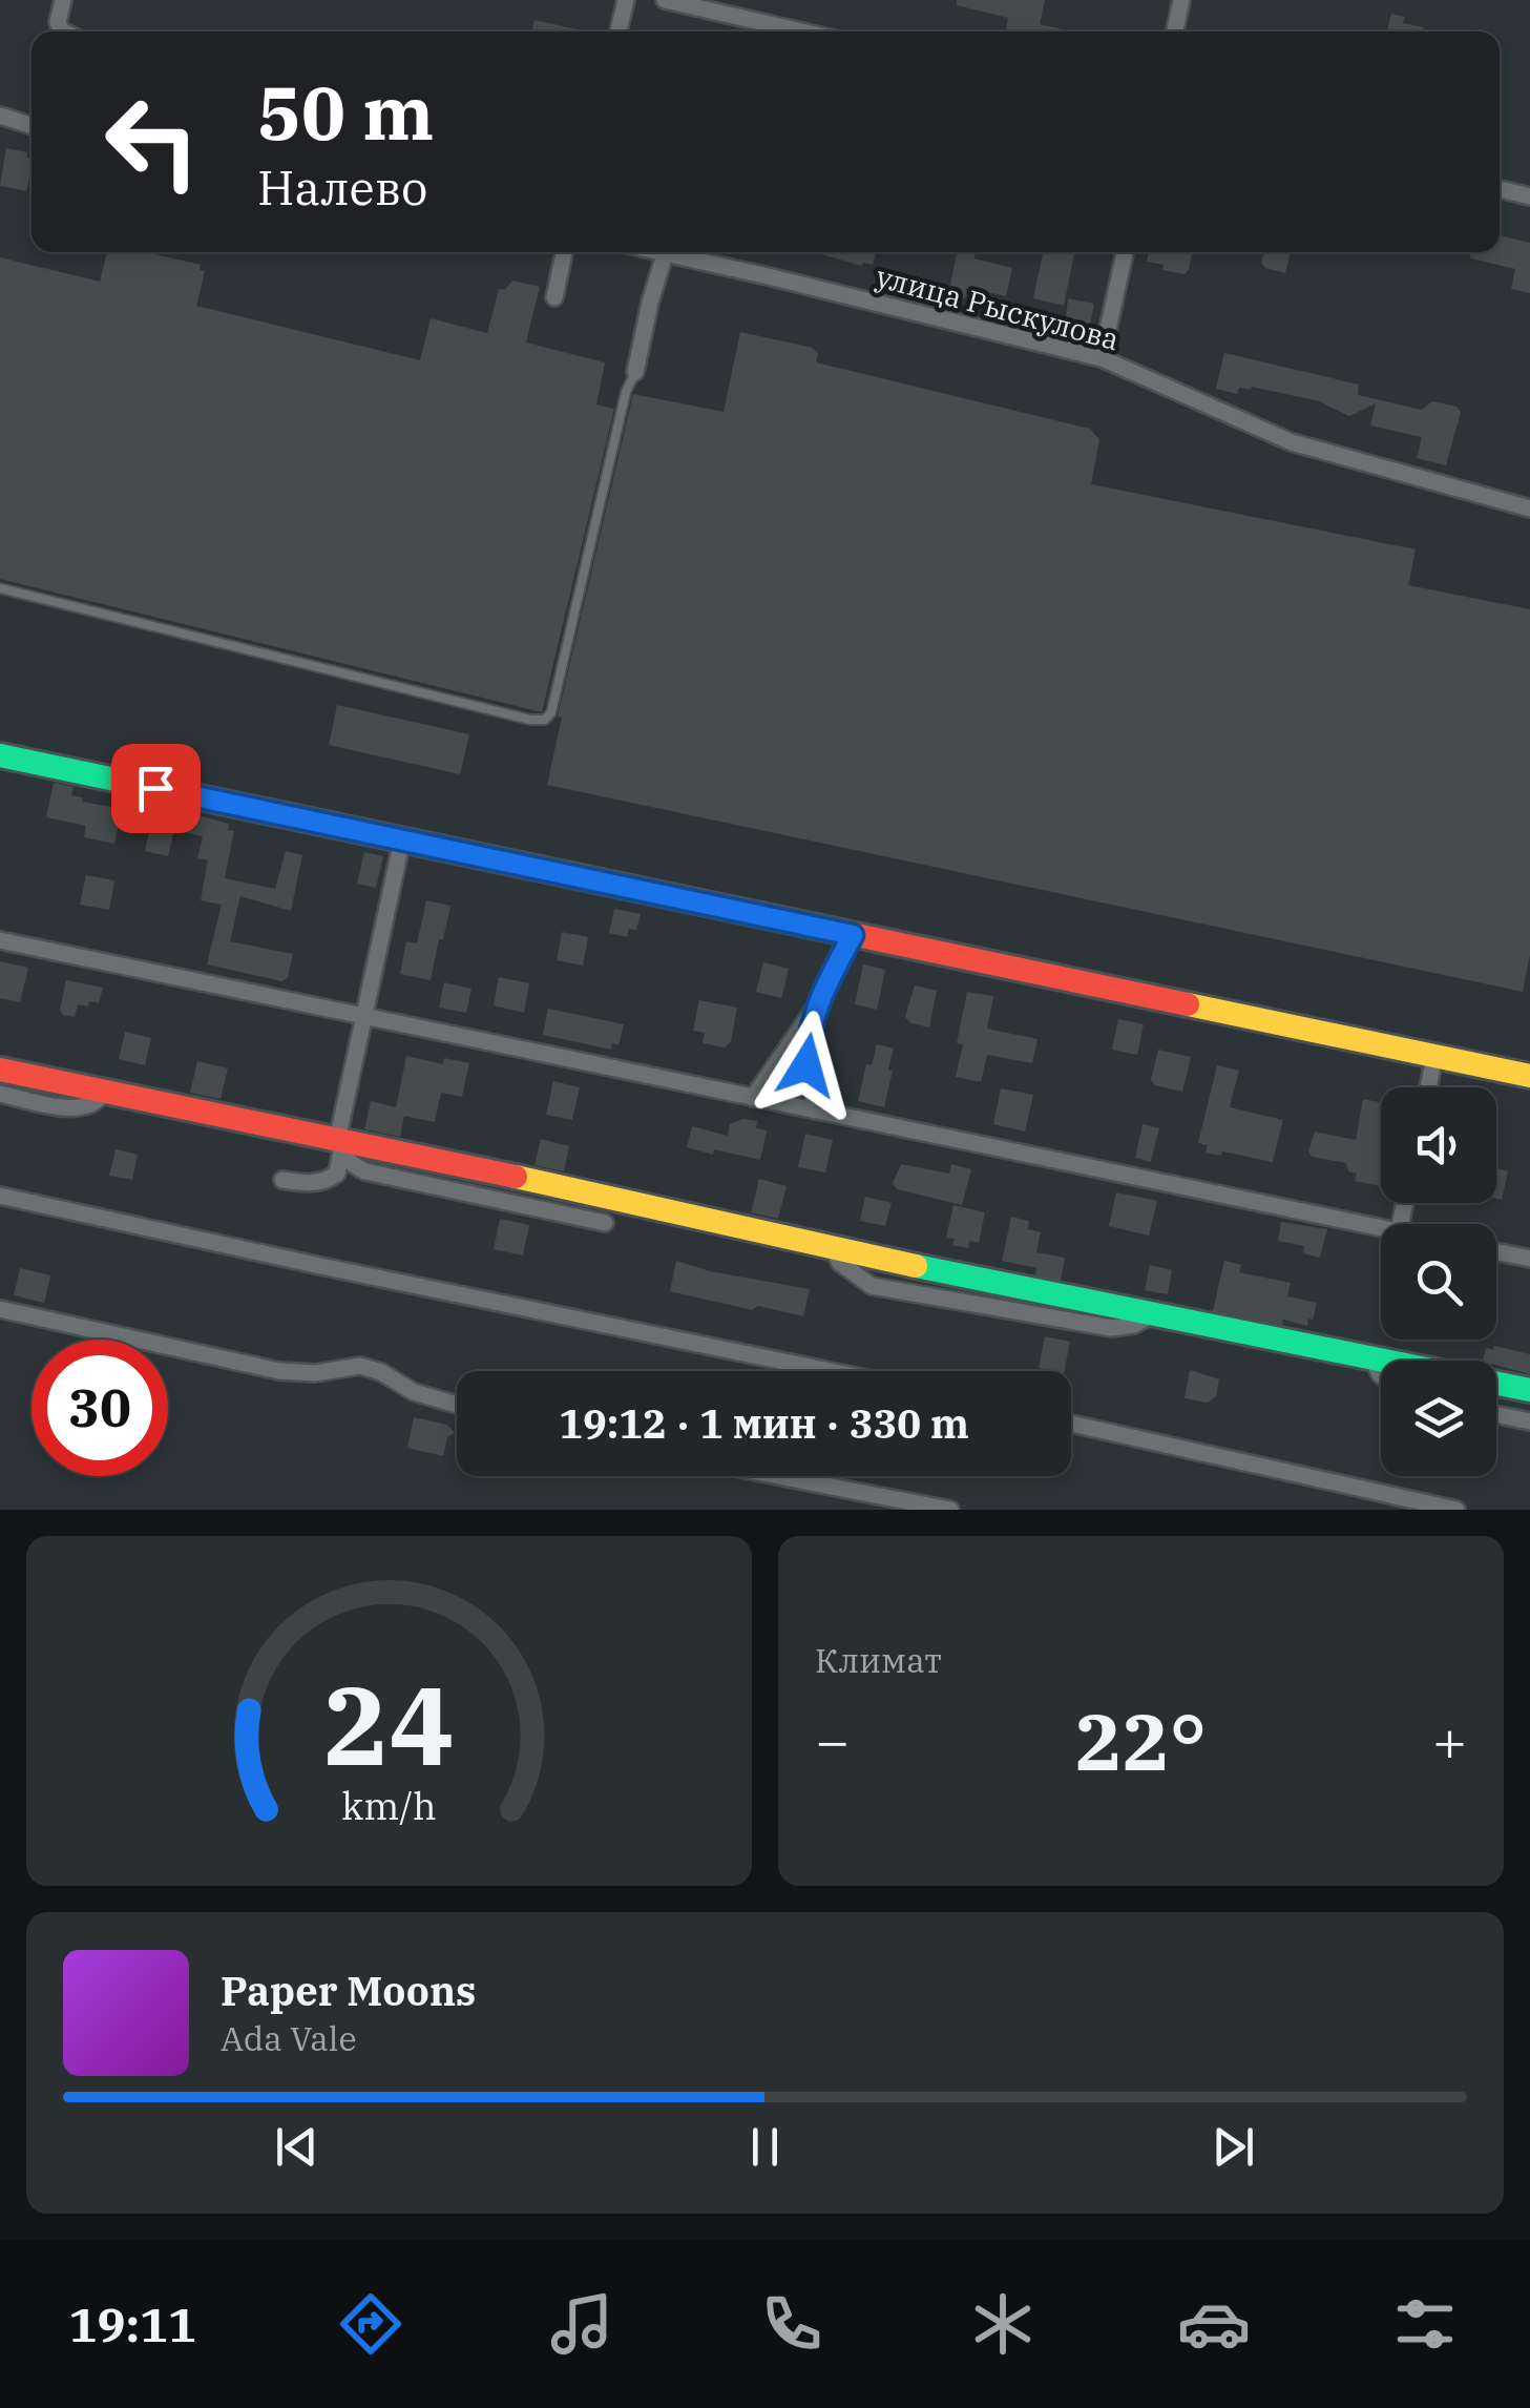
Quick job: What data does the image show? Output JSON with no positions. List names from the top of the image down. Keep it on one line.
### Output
{"streets":{"street":["улица Рыскулова"]},"page":{"turn":["50 m","Налево"],"limit":"30","trip":"19:12 · 1 мин · 330 m","tile":"Климат","heat":["−","22°","+"],"song":["Paper Moons","Ada Vale"],"tabs":"19:11","gauge":["24","km/h"]}}
